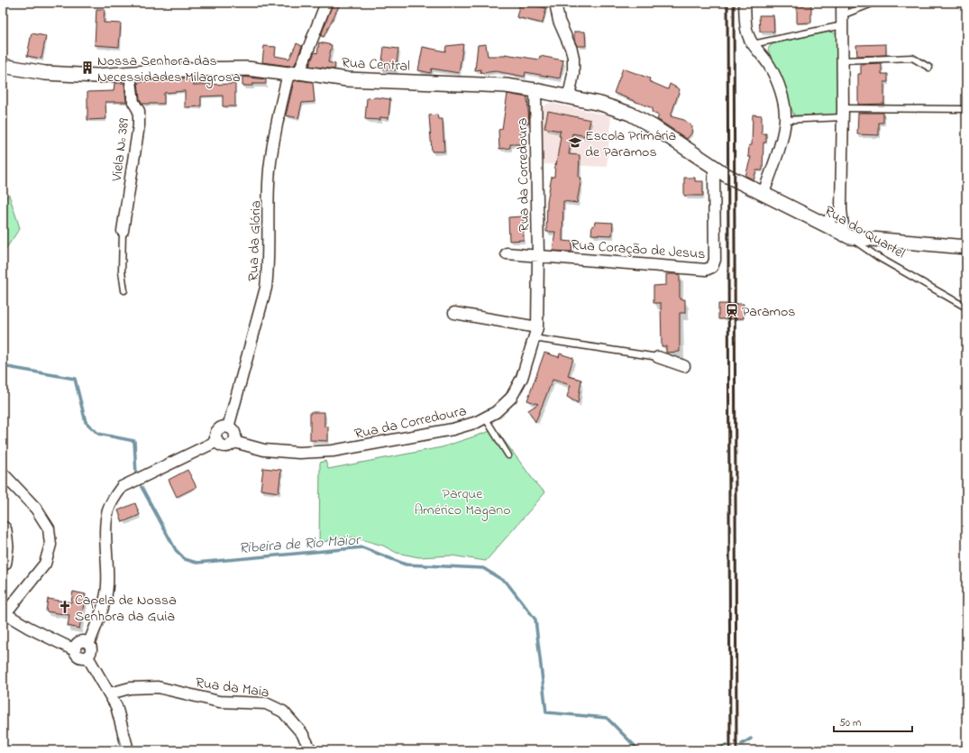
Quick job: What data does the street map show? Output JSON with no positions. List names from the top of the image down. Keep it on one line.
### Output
{"streets":{"street":["Rua Central","Viela Nº 389","Rua da Corredoura","Rua do Quartel","Rua da Glória","Rua Coração de Jesus","Rua da Maia"]},"crossings":[["Rua Central","Viela Nº 389"],["Rua Central","Rua da Corredoura"],["Rua Central","Rua do Quartel"],["Rua Central","Rua da Glória"],["Rua Central","Rua Coração de Jesus"],["Rua da Corredoura","Rua da Glória"],["Rua da Corredoura","Rua Coração de Jesus"]],"water":["Ribeira de Rio Maior"],"parks":["Parque Américo Magano"],"places":{"building":["Nossa Senhora das Necessidades Milagrosa"],"school or university":["Escola Primária de Paramos"],"station":["Paramos"],"church":["Capela de Nossa Senhora da Guia"]},"scale_bar":"50 m"}
